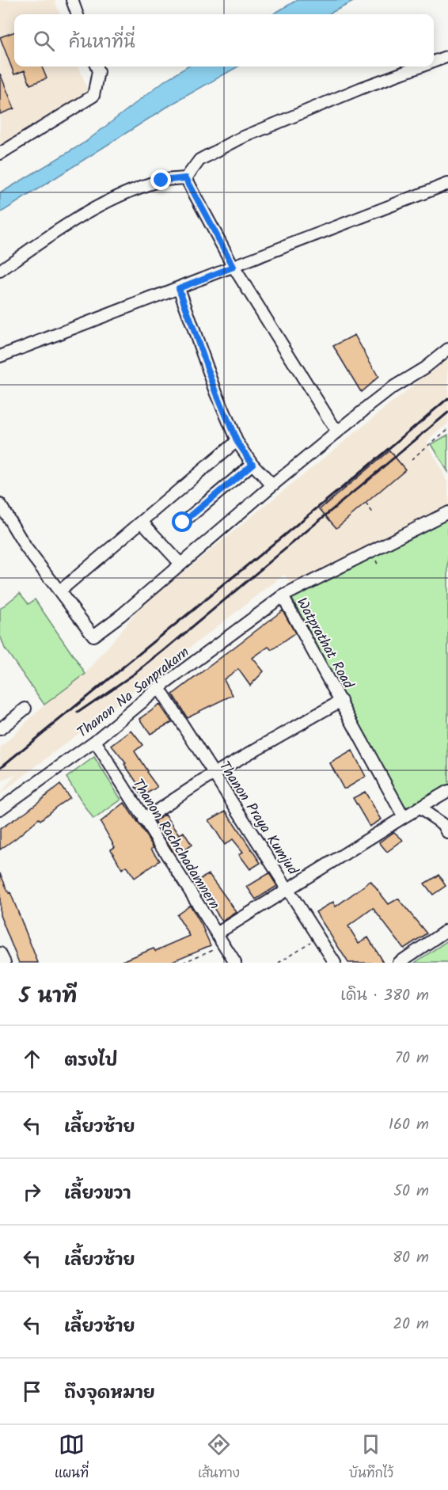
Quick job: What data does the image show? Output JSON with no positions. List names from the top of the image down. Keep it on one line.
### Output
{"streets":{"street":["Watprathat Road","Thanon Na Sanprakarn","Thanon Praya Kumjud","Thanon Rachchadamnern"]},"crossings":[["Watprathat Road","Thanon Na Sanprakarn"],["Thanon Na Sanprakarn","Thanon Praya Kumjud"],["Thanon Na Sanprakarn","Thanon Rachchadamnern"]],"page":{"search":"ค้นหาที่นี่","heading":["5 นาที","เดิน · 380 m"],"list":[["ตรงไป","70 m"],["เลี้ยวซ้าย","160 m"],["เลี้ยวขวา","50 m"],["เลี้ยวซ้าย","80 m"],["เลี้ยวซ้าย","20 m"],"ถึงจุดหมาย"],"nav":["แผนที่","เส้นทาง","บันทึกไว้"]}}
